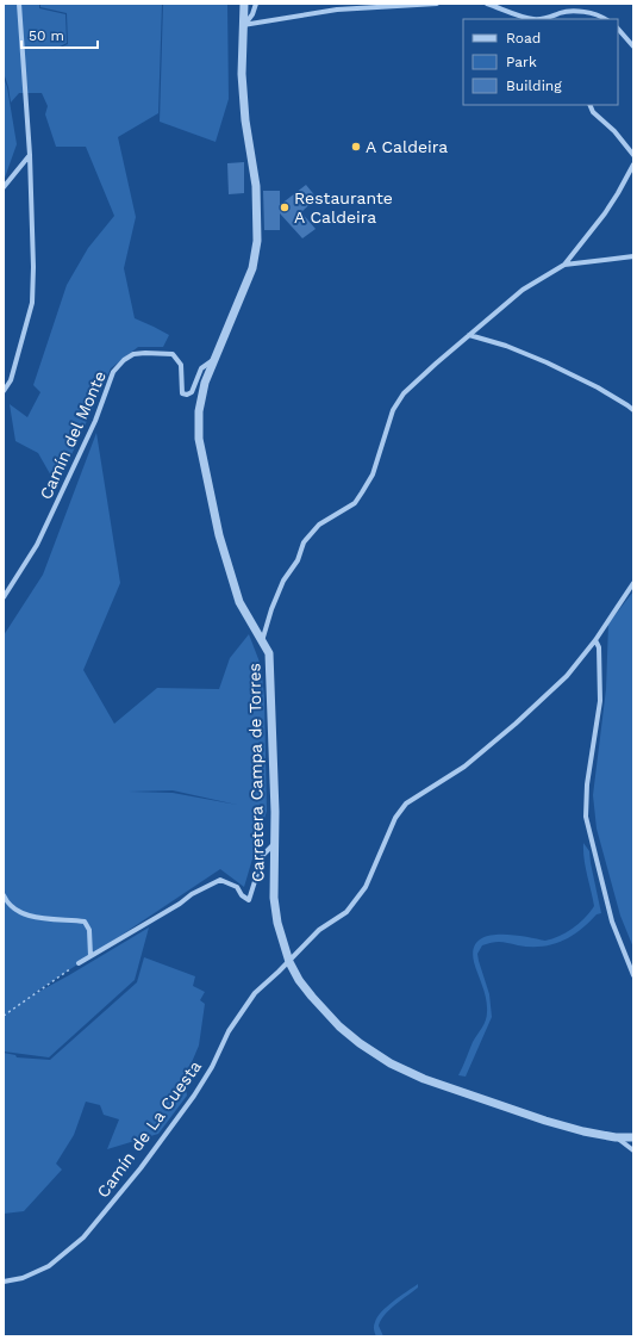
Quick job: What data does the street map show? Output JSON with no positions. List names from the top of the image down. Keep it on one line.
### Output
{"streets":{"street":["Camín del Monte","Carretera Campa de Torres","Camín de La Cuesta"]},"crossings":[["Camín del Monte","Carretera Campa de Torres"],["Carretera Campa de Torres","Camín de La Cuesta"]],"places":["A Caldeira","Restaurante A Caldeira"],"legend":["Road","Park","Building"],"scale_bar":"50 m"}
